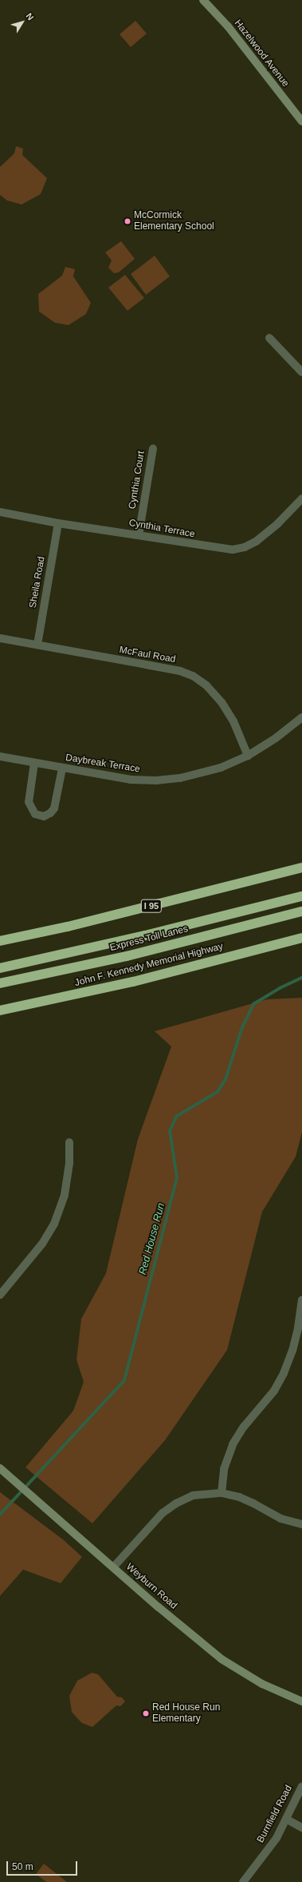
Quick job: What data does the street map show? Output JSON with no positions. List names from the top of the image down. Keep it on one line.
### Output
{"streets":{"highway":["I 95","Express Toll Lanes","John F. Kennedy Memorial Highway"],"street":["Hazelwood Avenue","Cynthia Court","Cynthia Terrace","Sheila Road","McFaul Road","Daybreak Terrace","Weyburn Road","Burnfield Road"]},"crossings":[["Cynthia Court","Cynthia Terrace"],["Cynthia Terrace","Sheila Road"],["Sheila Road","McFaul Road"],["McFaul Road","Daybreak Terrace"]],"water":["Red House Run"],"places":["McCormick Elementary School","Red House Run Elementary"],"scale_bar":"50 m","north":"top right"}
